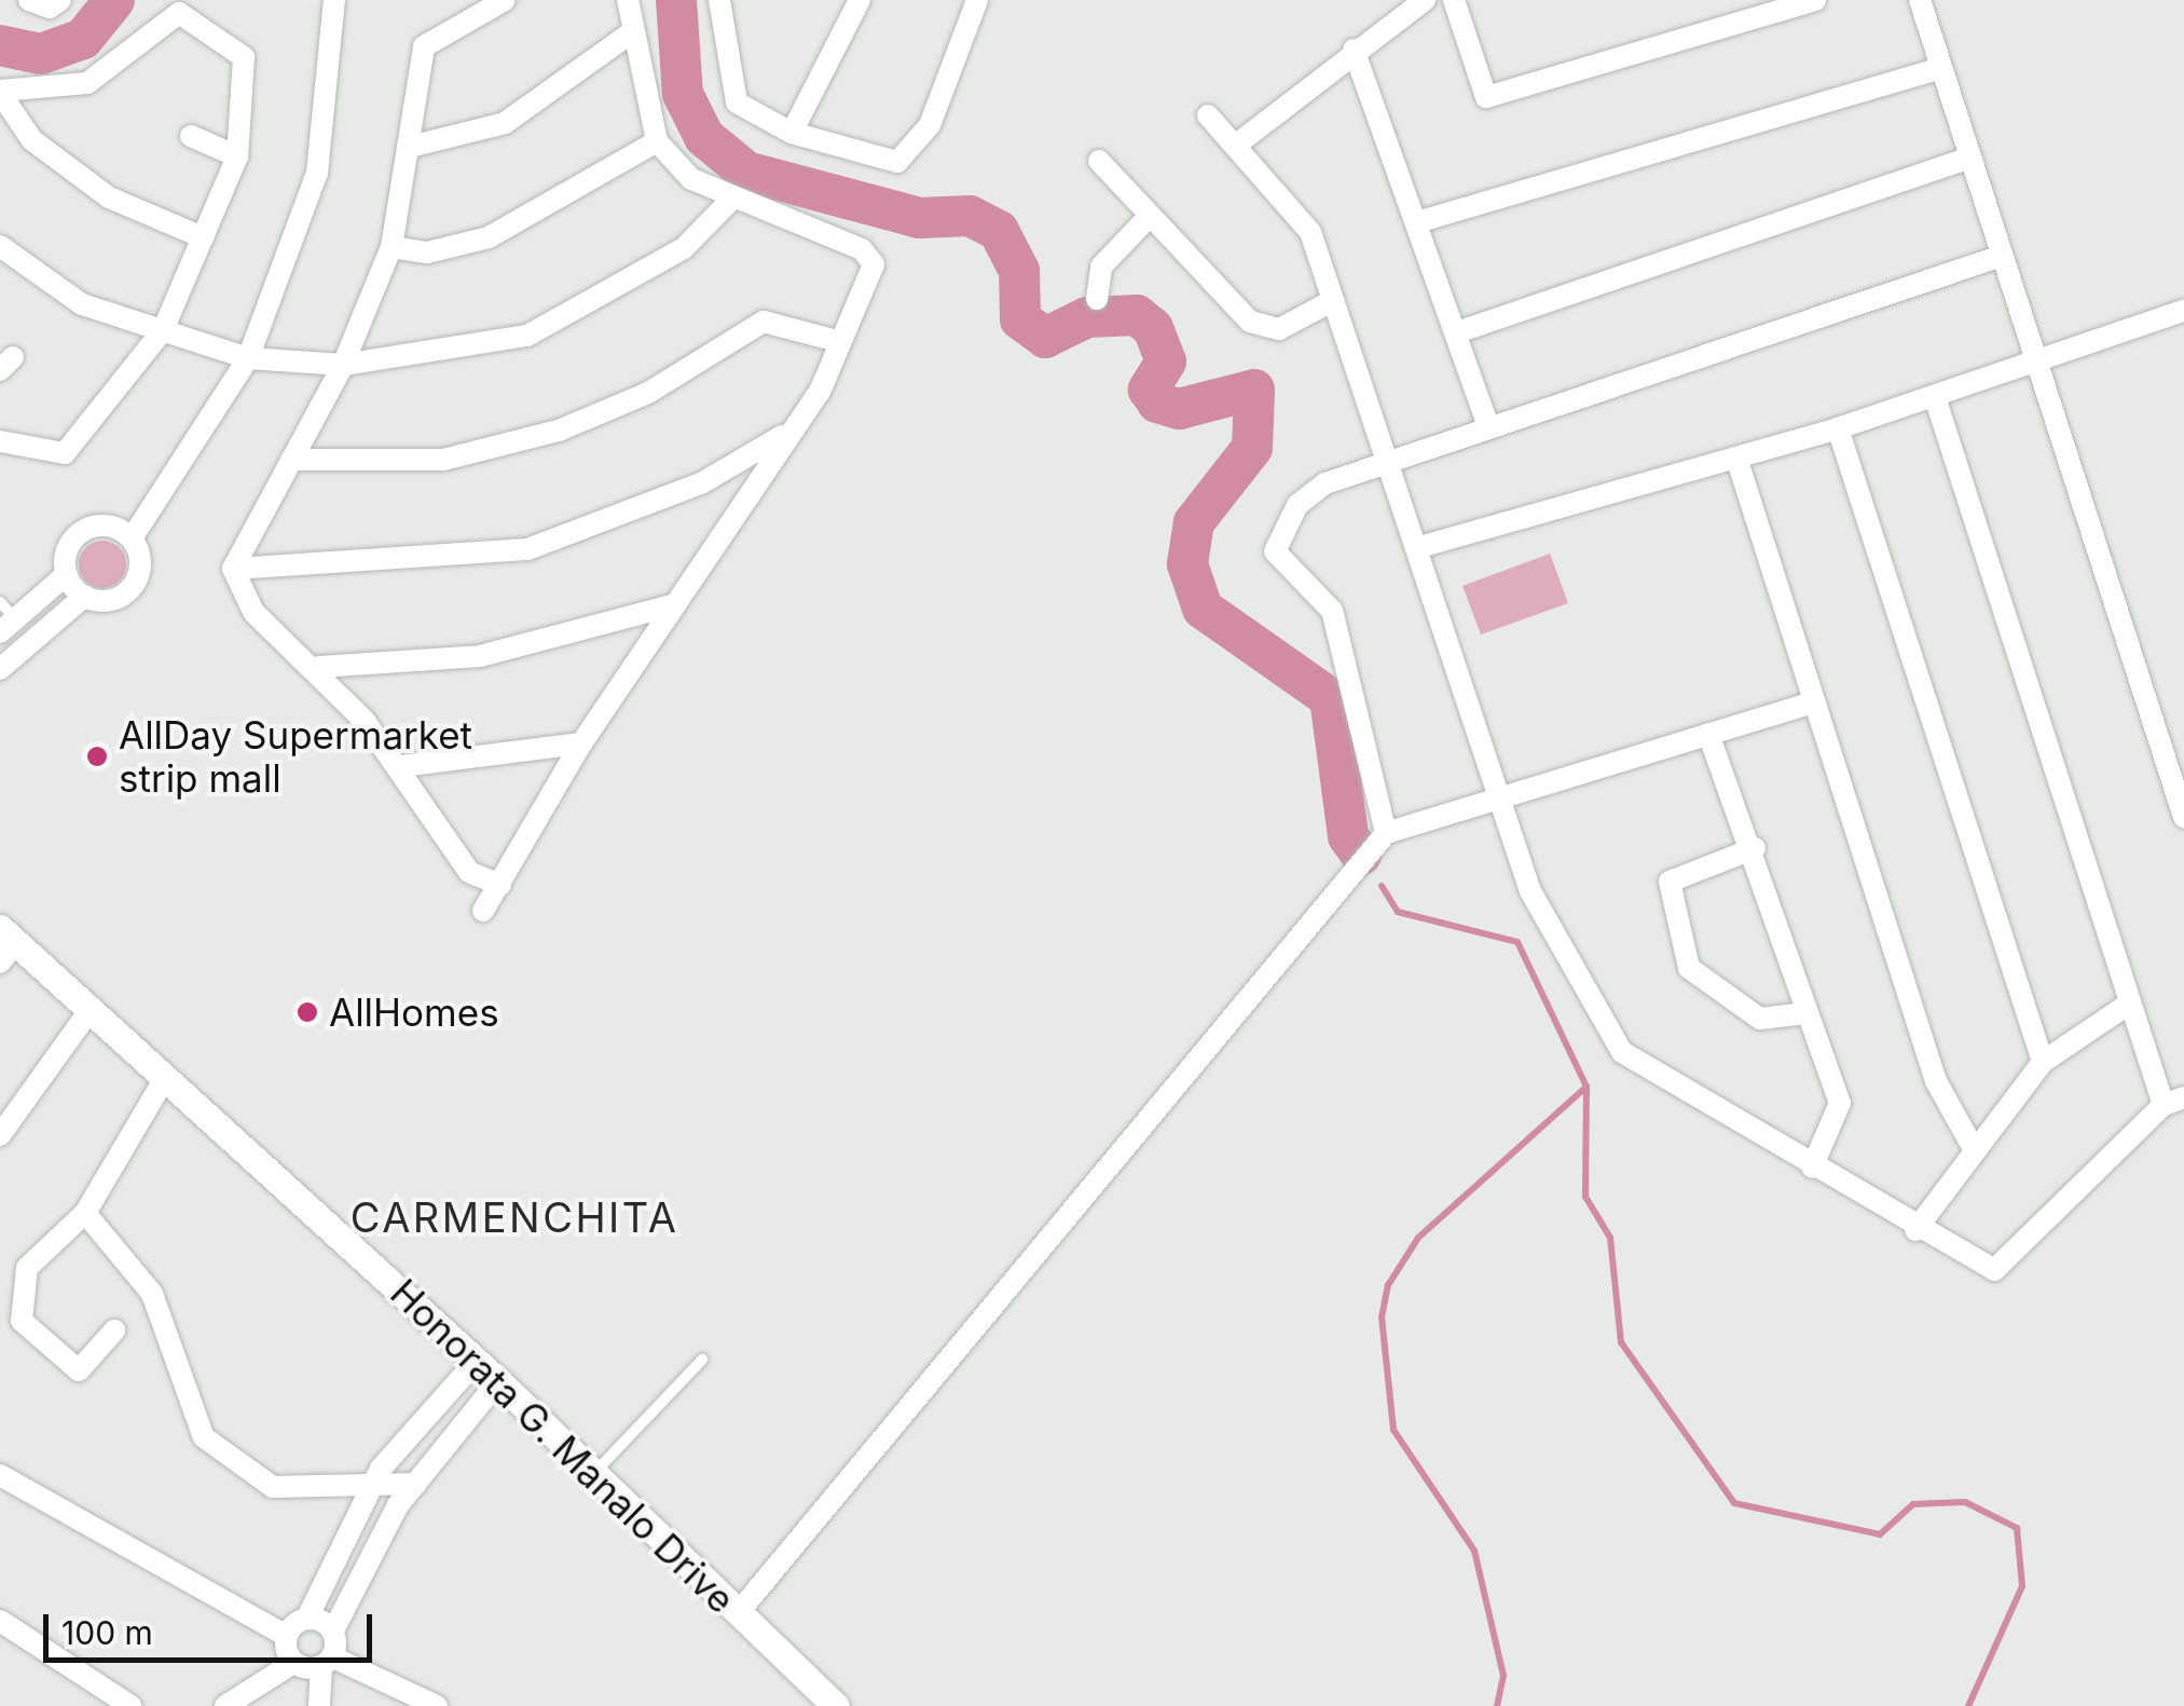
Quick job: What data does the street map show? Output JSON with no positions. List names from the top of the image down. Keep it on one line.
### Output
{"streets":{"street":["Honorata G. Manalo Drive"]},"districts":["CARMENCHITA"],"places":["AllDay Supermarket strip mall","AllHomes"],"scale_bar":"100 m"}
